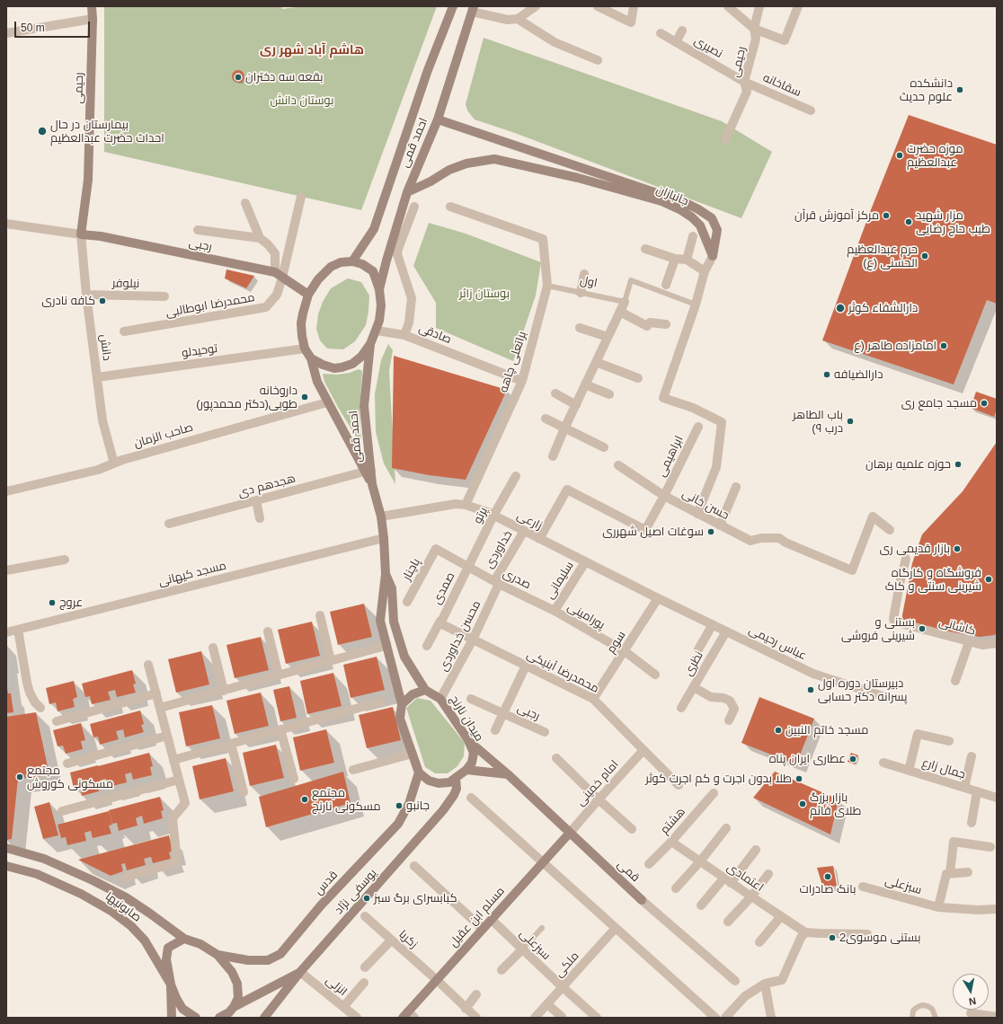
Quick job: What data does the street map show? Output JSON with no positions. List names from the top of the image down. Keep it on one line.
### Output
{"streets":{"street":["نصیری","رحیمی","سقاخانه","احمد قمی","جانبازان","رجبی","نیلوفر","محمدرضا ابوطالبی","صادقی","دانش","توحیدلو","براتعلی چاهه","صاحب الزمان","ابراهیمی","هجدهم دی","حسن خانی","پرتو","زارعی","خداوردی","پاچنار","مسجد کیهانی","صدری","سلیمانی","صمدی","پورامینی","کاشانی","محسن خداوردی","سوم","عباس رحیمی","نظری","محمدرضا آبنیکی","میدان نارنج","جمال زارع","امام خمینی","هشتم","قمی","اعتمادی","قدس","سبزعلی","یوسفی نژاد","صابونیها","مسلم ابن عقیل","زکریا","ملکی","انزلی"],"lane":["اول"]},"crossings":[["نصیری","رحیمی"],["نصیری","سقاخانه"],["رحیمی","سقاخانه"],["رحیمی","رجبی"],["رحیمی","دانش"],["احمد قمی","جانبازان"],["احمد قمی","رجبی"],["احمد قمی","توحیدلو"],["احمد قمی","صاحب الزمان"],["احمد قمی","هجدهم دی"],["احمد قمی","زارعی"],["احمد قمی","مسجد کیهانی"],["رجبی","محمدرضا ابوطالبی"],["رجبی","دانش"],["رجبی","توحیدلو"],["اول","براتعلی چاهه"],["نیلوفر","دانش"],["صادقی","براتعلی چاهه"],["دانش","توحیدلو"],["دانش","صاحب الزمان"],["براتعلی چاهه","زارعی"],["ابراهیمی","حسن خانی"],["حسن خانی","زارعی"],["پرتو","زارعی"],["پرتو","پاچنار"],["پرتو","صدری"],["پرتو","صمدی"],["زارعی","خداوردی"],["زارعی","سلیمانی"],["زارعی","سوم"],["زارعی","عباس رحیمی"],["خداوردی","صدری"],["خداوردی","محسن خداوردی"],["پاچنار","صدری"],["پاچنار","صمدی"],["صدری","سلیمانی"],["صدری","صمدی"],["صدری","پورامینی"],["صدری","محسن خداوردی"],["سلیمانی","پورامینی"],["صمدی","محسن خداوردی"],["صمدی","محمدرضا آبنیکی"],["پورامینی","سوم"],["محسن خداوردی","محمدرضا آبنیکی"],["محسن خداوردی","میدان نارنج"],["محسن خداوردی","قمی"],["محسن خداوردی","قدس"],["محسن خداوردی","یوسفی نژاد"],["سوم","عباس رحیمی"],["سوم","محمدرضا آبنیکی"],["عباس رحیمی","نظری"],["محمدرضا آبنیکی","امام خمینی"],["میدان نارنج","قمی"],["میدان نارنج","قدس"],["میدان نارنج","یوسفی نژاد"],["امام خمینی","قمی"],["امام خمینی","مسلم ابن عقیل"],["هشتم","اعتمادی"],["قمی","قدس"],["قمی","یوسفی نژاد"],["قمی","مسلم ابن عقیل"],["قدس","یوسفی نژاد"],["قدس","صابونیها"],["سبزعلی","مسلم ابن عقیل"],["سبزعلی","ملکی"],["یوسفی نژاد","انزلی"],["مسلم ابن عقیل","زکریا"]],"districts":["هاشم آباد شهر ری"],"parks":["بوستان دانش","بوستان زائر"],"places":["بقعه سه دختران","دانشکده علوم حدیث","بیمارستان در حال احداث حضرت عبدالعظیم","موزه حضرت عبدالعظیم","مرکز آموزش قرآن","مزار شهید طیب حاج رضایی","حرم عبدالعظیم الحسنی (ع)","کافه نادری","دارالشفاء کوثر","امامزاده طاهر (ع","دارالضیافه","داروخانه طوبی(دکتر محمدپور)","مسجد جامع ری","باب الطاهر (درب ۹","حوزه علمیه برهان","سوغات اصیل شهرری","بازار قدیمی ری","فروشگاه و کارگاه شیرینی سنتی و کاک","عروج","بستنی و شیرینی فروشی","دبیرستان دوره اول پسرانه دکتر حسابی","مسجد خاتم النبین","عطاری ایران پناه","مجتمع مسکونی کوروش","طلا بدون اجرت و كم اجرت كوثر","مجتمع مسکونی نارنج","بازار بزرگ طلای قائم","جانبو","بانک صادرات","کبابسرای برگ سبز","بستنی موسوی2"],"scale_bar":"50 m","north":"bottom"}
